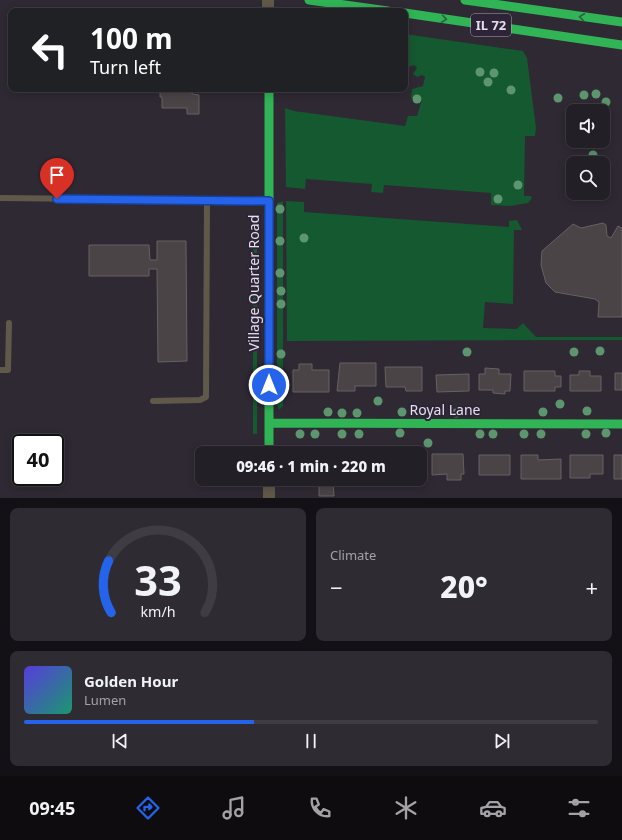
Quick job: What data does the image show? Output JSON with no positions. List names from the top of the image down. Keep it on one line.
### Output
{"streets":{"street":["IL 72","Village Quarter Road","Royal Lane"]},"crossings":[["Village Quarter Road","Royal Lane"]],"page":{"turn":["100 m","Turn left"],"limit":"40","trip":"09:46 · 1 min · 220 m","tile":"Climate","heat":["−","20°","+"],"song":["Golden Hour","Lumen"],"tabs":"09:45","gauge":["33","km/h"]}}
